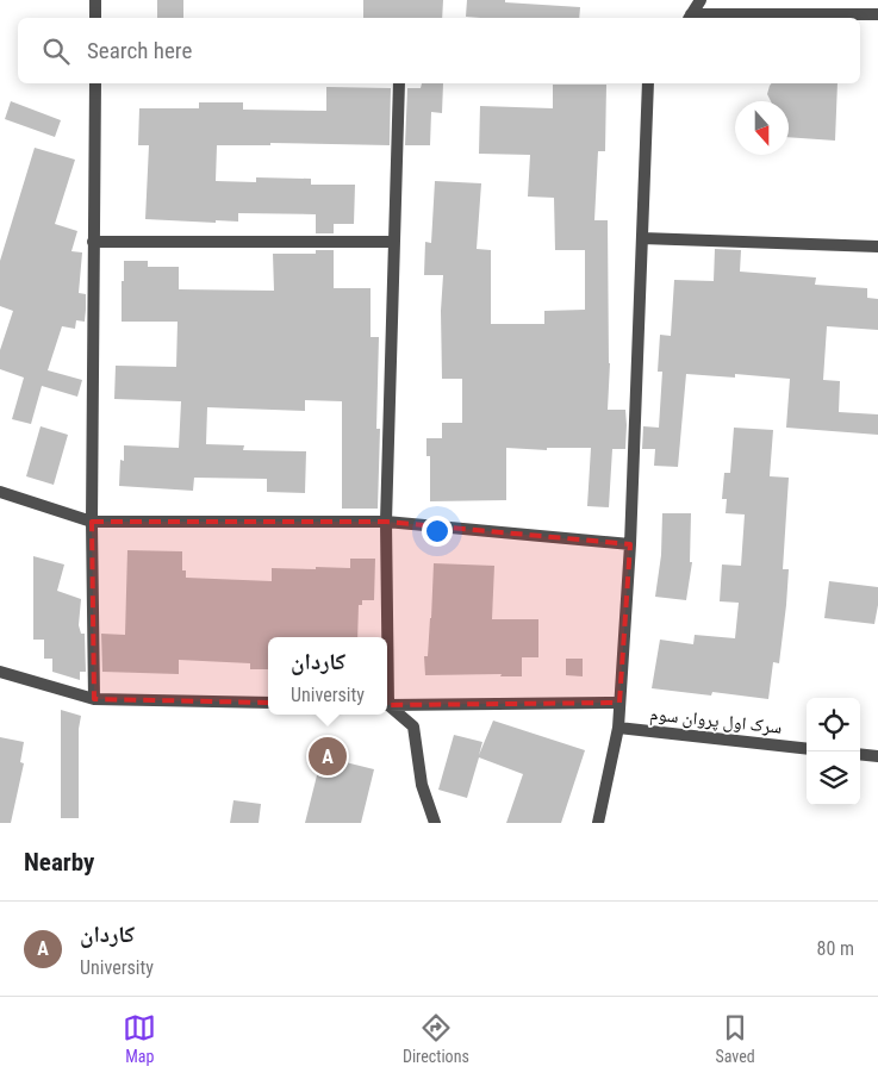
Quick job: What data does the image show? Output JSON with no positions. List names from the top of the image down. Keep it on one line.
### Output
{"streets":{"street":["سرک اول پروان سوم"]},"north":"bottom","page":{"search":"Search here","popup":["کاردان","University"],"pins":"A","heading":"Nearby","list":[{"mark":"A","name":"کاردان","note":"University","value":"80 m"}],"nav":["Map","Directions","Saved"]}}
